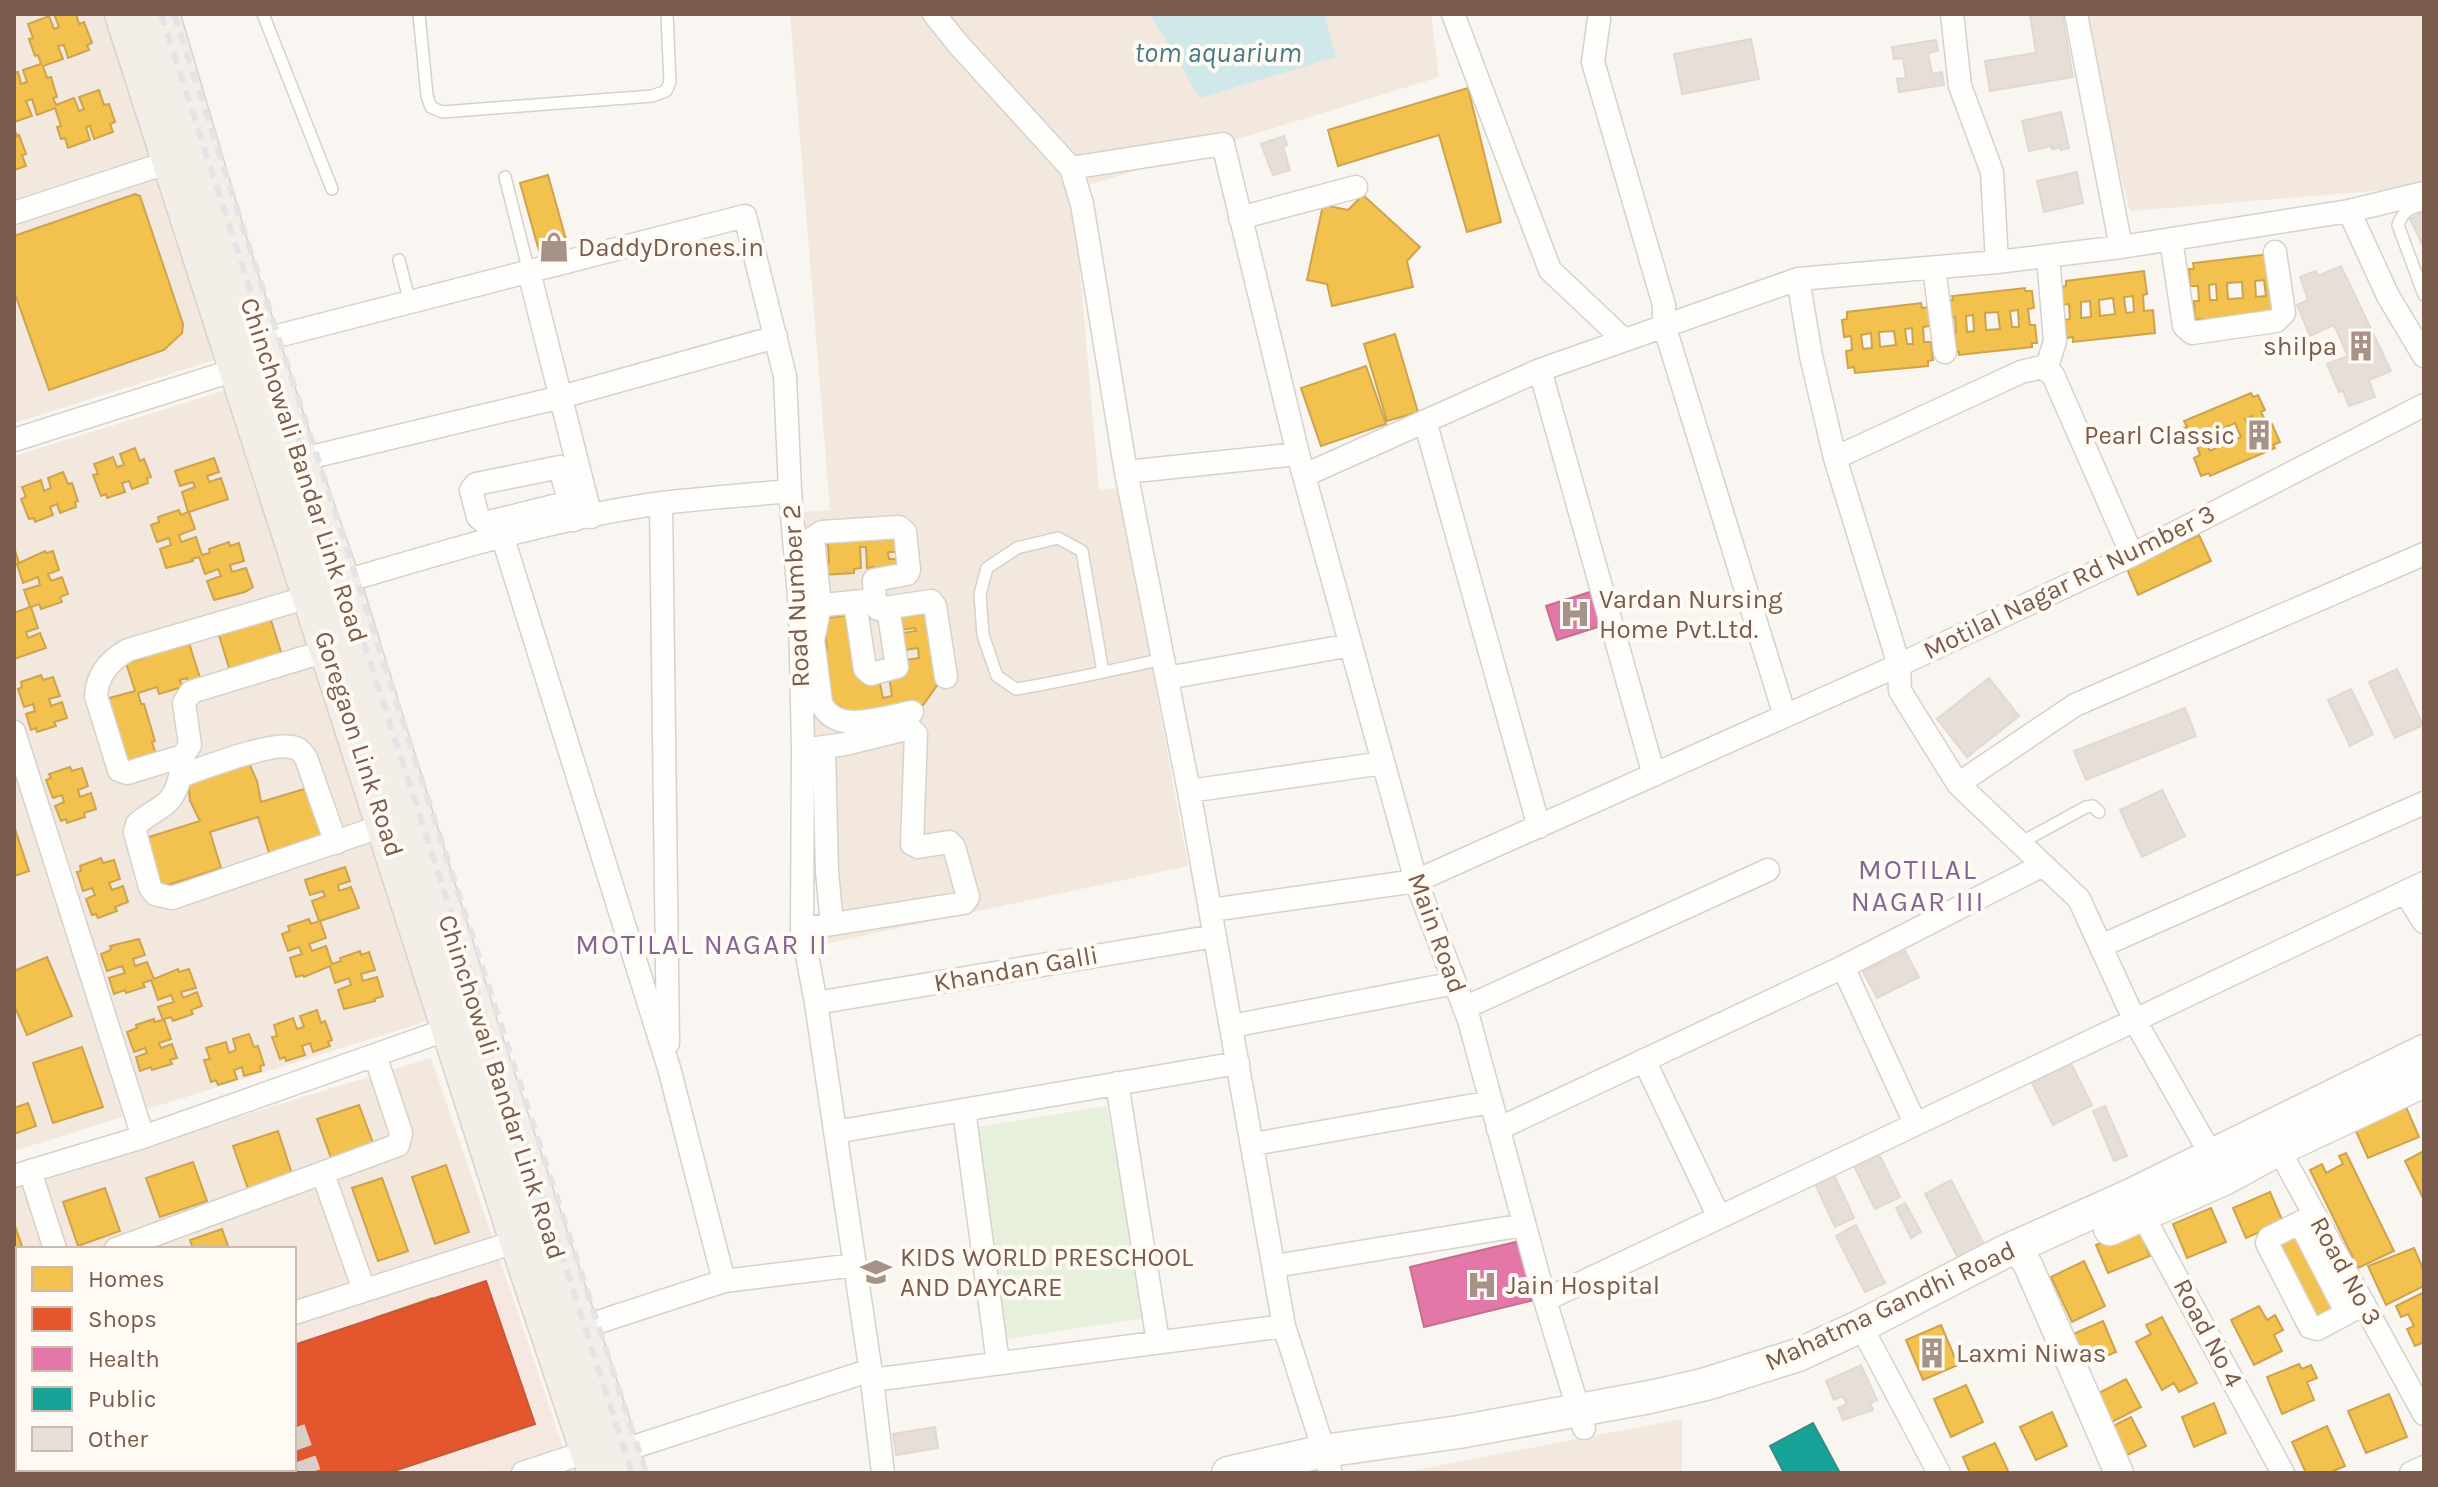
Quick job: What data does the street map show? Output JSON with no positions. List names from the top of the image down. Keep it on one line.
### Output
{"streets":{"main road":["Chinchowali Bandar Link Road","Goregaon Link Road","Mahatma Gandhi Road"],"street":["Motilal Nagar Rd Number 3","Road Number 2","Main Road","Khandan Galli","Road No 3","Road No 4"]},"crossings":[["Chinchowali Bandar Link Road","Road Number 2"],["Chinchowali Bandar Link Road","Goregaon Link Road"],["Road Number 2","Khandan Galli"],["Main Road","Mahatma Gandhi Road"],["Road No 3","Mahatma Gandhi Road"],["Mahatma Gandhi Road","Road No 4"]],"districts":["MOTILAL NAGAR III","MOTILAL NAGAR II"],"water":["tom aquarium"],"places":{"shop":["DaddyDrones.in"],"building":["shilpa","Pearl Classic","Laxmi Niwas"],"hospital":["Vardan Nursing Home Pvt.Ltd.","Jain Hospital"],"school or university":["KIDS WORLD PRESCHOOL AND DAYCARE"]},"legend":["Homes","Shops","Health","Public","Other"]}
